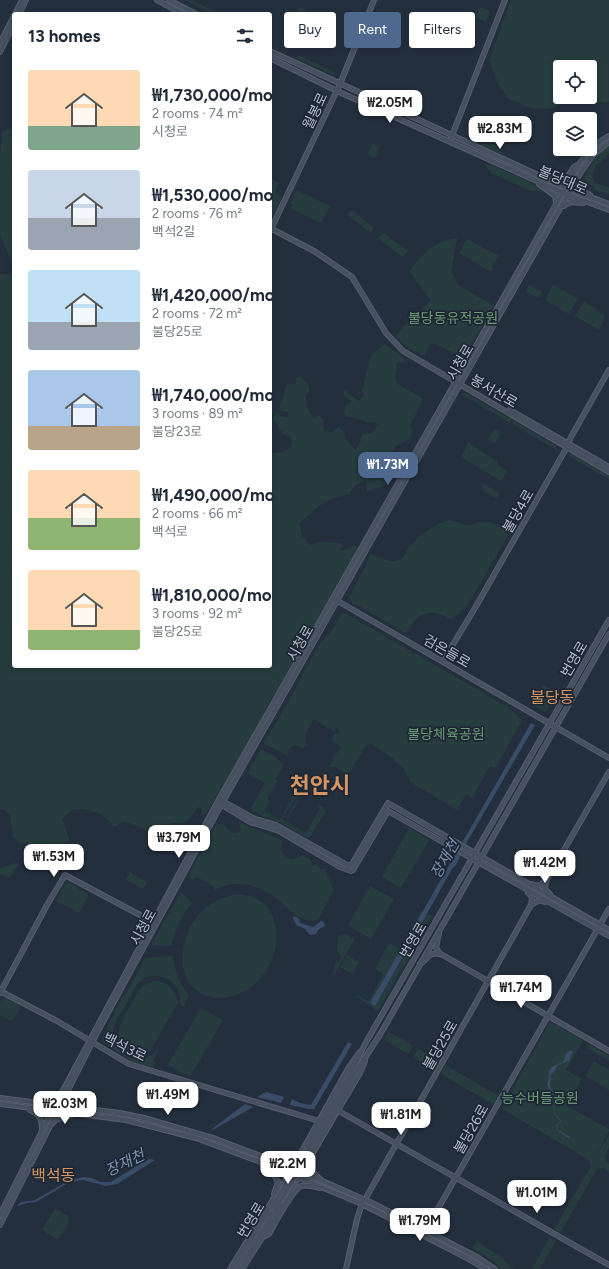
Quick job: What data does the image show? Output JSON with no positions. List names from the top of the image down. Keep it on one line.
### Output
{"streets":{"street":["월봉로","불당대로","시청로","봉서산로","불당4로","검은들로","번영로","불당25로","백석3로","불당26로"]},"crossings":[["월봉로","불당대로"],["불당대로","시청로"],["시청로","봉서산로"],["시청로","검은들로"],["시청로","백석3로"],["봉서산로","불당4로"],["불당4로","검은들로"],["검은들로","번영로"]],"districts":["불당동","천안시","백석동"],"water":["장재천"],"parks":["불당동유적공원","불당체육공원","능수버들공원"],"page":{"chip":["Buy","Rent","Filters"],"heading":"13 homes","list":[{"name":"₩1,730,000/mo","note":"2 rooms · 74 m² · 시청로"},{"name":"₩1,530,000/mo","note":"2 rooms · 76 m² · 백석2길"},{"name":"₩1,420,000/mo","note":"2 rooms · 72 m² · 불당25로"},{"name":"₩1,740,000/mo","note":"3 rooms · 89 m² · 불당23로"},{"name":"₩1,490,000/mo","note":"2 rooms · 66 m² · 백석로"},{"name":"₩1,810,000/mo","note":"3 rooms · 92 m² · 불당25로"}],"price":["₩2.05M","₩2.83M","₩1.73M","₩3.79M","₩1.53M","₩1.42M","₩1.74M","₩1.49M","₩2.03M","₩1.81M","₩2.2M","₩1.01M","₩1.79M"]}}
